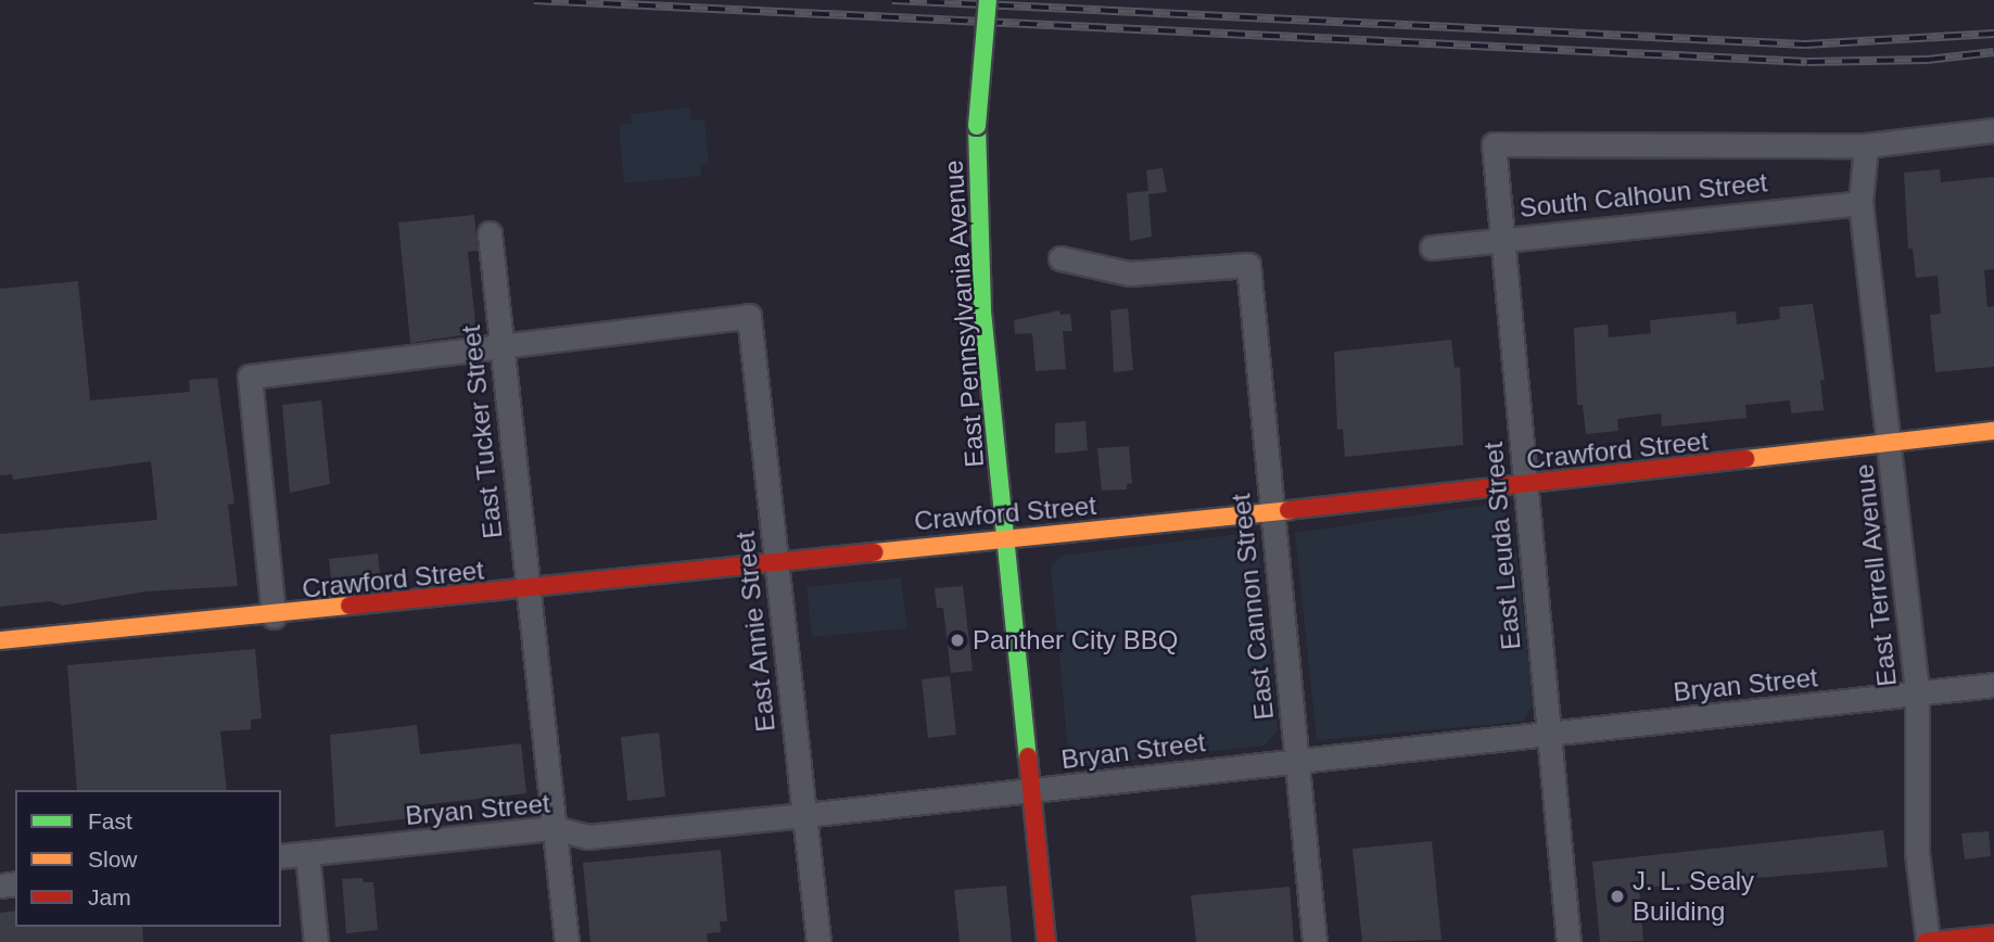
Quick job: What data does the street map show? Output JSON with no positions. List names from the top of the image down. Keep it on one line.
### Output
{"streets":{"street":["South Calhoun Street","East Pennsylvania Avenue","East Tucker Street","Crawford Street","East Leuda Street","East Terrell Avenue","East Cannon Street","East Annie Street","Bryan Street"]},"crossings":[["South Calhoun Street","East Leuda Street"],["South Calhoun Street","East Terrell Avenue"],["East Pennsylvania Avenue","Crawford Street"],["East Pennsylvania Avenue","Bryan Street"],["East Tucker Street","Crawford Street"],["East Tucker Street","East Annie Street"],["East Tucker Street","Bryan Street"],["Crawford Street","East Leuda Street"],["Crawford Street","East Terrell Avenue"],["Crawford Street","East Cannon Street"],["Crawford Street","East Annie Street"],["East Leuda Street","East Terrell Avenue"],["East Leuda Street","Bryan Street"],["East Terrell Avenue","Bryan Street"],["East Cannon Street","Bryan Street"],["East Annie Street","Bryan Street"]],"places":["Panther City BBQ","J. L. Sealy Building"],"legend":["Fast","Slow","Jam"]}
